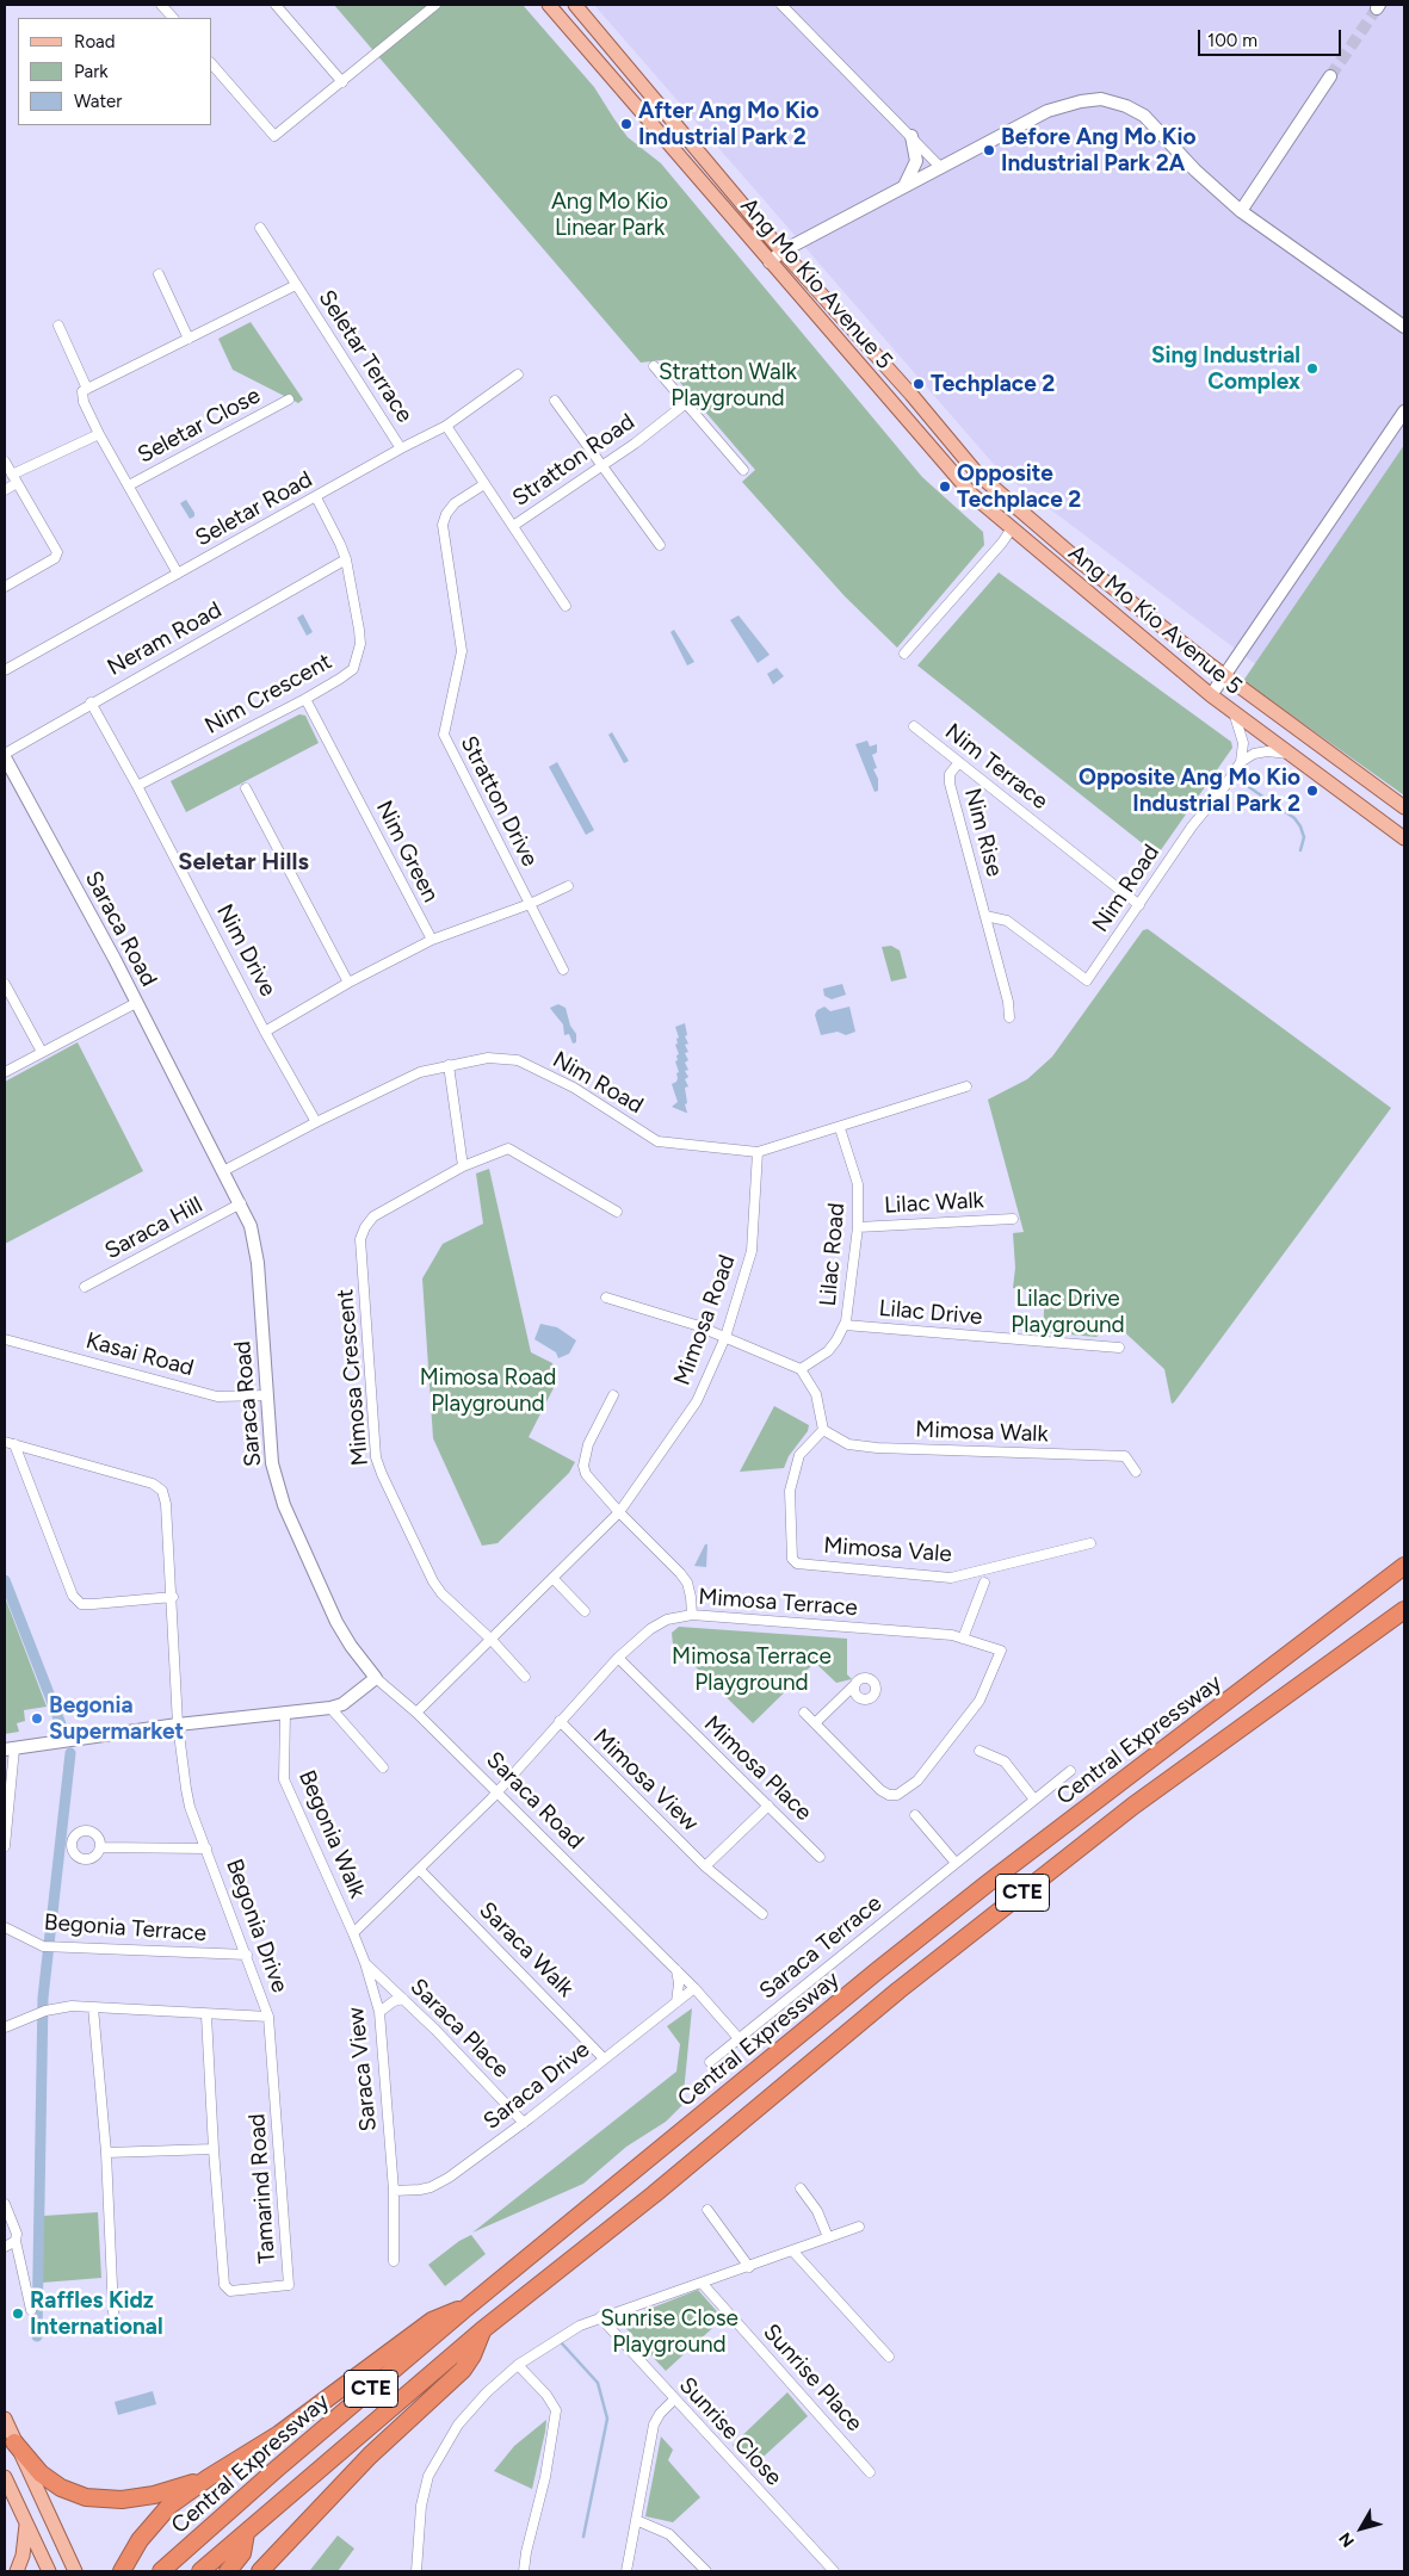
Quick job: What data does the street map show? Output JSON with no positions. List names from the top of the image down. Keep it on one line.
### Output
{"streets":{"highway":["Central Expressway","CTE"],"main road":["Ang Mo Kio Avenue 5"],"street":["Seletar Terrace","Seletar Close","Stratton Road","Seletar Road","Neram Road","Nim Crescent","Nim Terrace","Stratton Drive","Nim Rise","Nim Green","Nim Road","Saraca Road","Nim Drive","Lilac Walk","Saraca Hill","Lilac Road","Lilac Drive","Mimosa Road","Kasai Road","Mimosa Crescent","Mimosa Walk","Mimosa Vale","Mimosa Terrace","Mimosa Place","Mimosa View","Begonia Walk","Begonia Drive","Begonia Terrace","Saraca Terrace","Saraca Walk","Saraca Place","Saraca View","Saraca Drive","Tamarind Road","Sunrise Place","Sunrise Close"]},"crossings":[["Seletar Terrace","Seletar Road"],["Seletar Close","Seletar Road"],["Stratton Road","Seletar Road"],["Stratton Road","Stratton Drive"],["Seletar Road","Nim Crescent"],["Neram Road","Nim Crescent"],["Neram Road","Saraca Road"],["Neram Road","Nim Drive"],["Nim Crescent","Nim Green"],["Nim Crescent","Nim Drive"],["Nim Terrace","Nim Rise"],["Nim Terrace","Nim Road"],["Nim Rise","Nim Road"],["Nim Road","Saraca Road"],["Nim Road","Nim Drive"],["Nim Road","Lilac Road"],["Nim Road","Mimosa Road"],["Saraca Road","Saraca Hill"],["Saraca Road","Mimosa Road"],["Saraca Road","Kasai Road"],["Saraca Road","Mimosa Terrace"],["Saraca Road","Saraca Terrace"],["Saraca Road","Saraca Drive"],["Lilac Walk","Lilac Road"],["Lilac Road","Lilac Drive"],["Mimosa Road","Mimosa Crescent"],["Mimosa Walk","Mimosa Vale"],["Mimosa Terrace","Mimosa Place"],["Mimosa Terrace","Mimosa View"],["Begonia Walk","Saraca View"],["Begonia Drive","Begonia Terrace"],["Begonia Drive","Tamarind Road"],["Saraca Walk","Saraca Drive"],["Saraca Place","Saraca View"],["Saraca Place","Saraca Drive"],["Saraca View","Saraca Drive"]],"districts":["Seletar Hills"],"parks":["Ang Mo Kio Linear Park","Stratton Walk Playground","Lilac Drive Playground","Mimosa Road Playground","Mimosa Terrace Playground","Sunrise Close Playground"],"places":["After Ang Mo Kio Industrial Park 2","Before Ang Mo Kio Industrial Park 2A","Sing Industrial Complex","Techplace 2","Opposite Techplace 2","Opposite Ang Mo Kio Industrial Park 2","Begonia Supermarket","Raffles Kidz International"],"legend":["Road","Park","Water"],"scale_bar":"100 m","north":"bottom left"}
